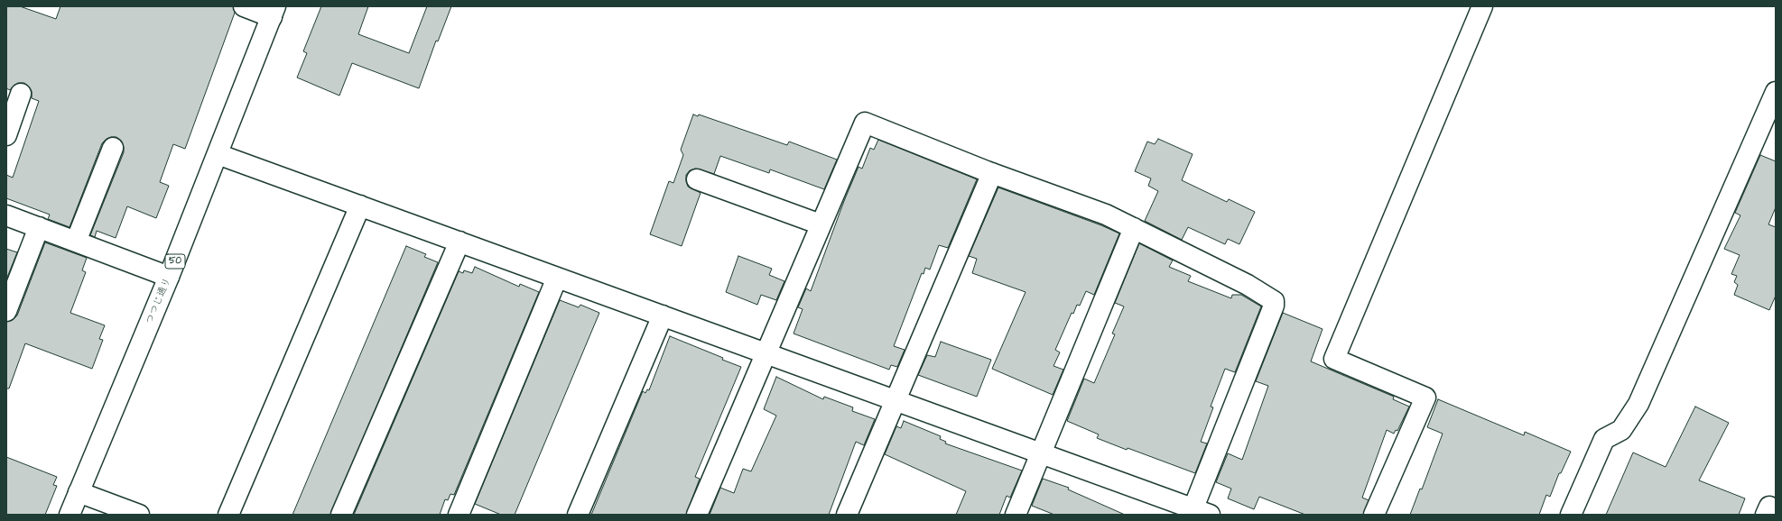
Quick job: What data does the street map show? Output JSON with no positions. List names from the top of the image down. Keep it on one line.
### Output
{"streets":{"street":["50","つつじ通り"]}}
